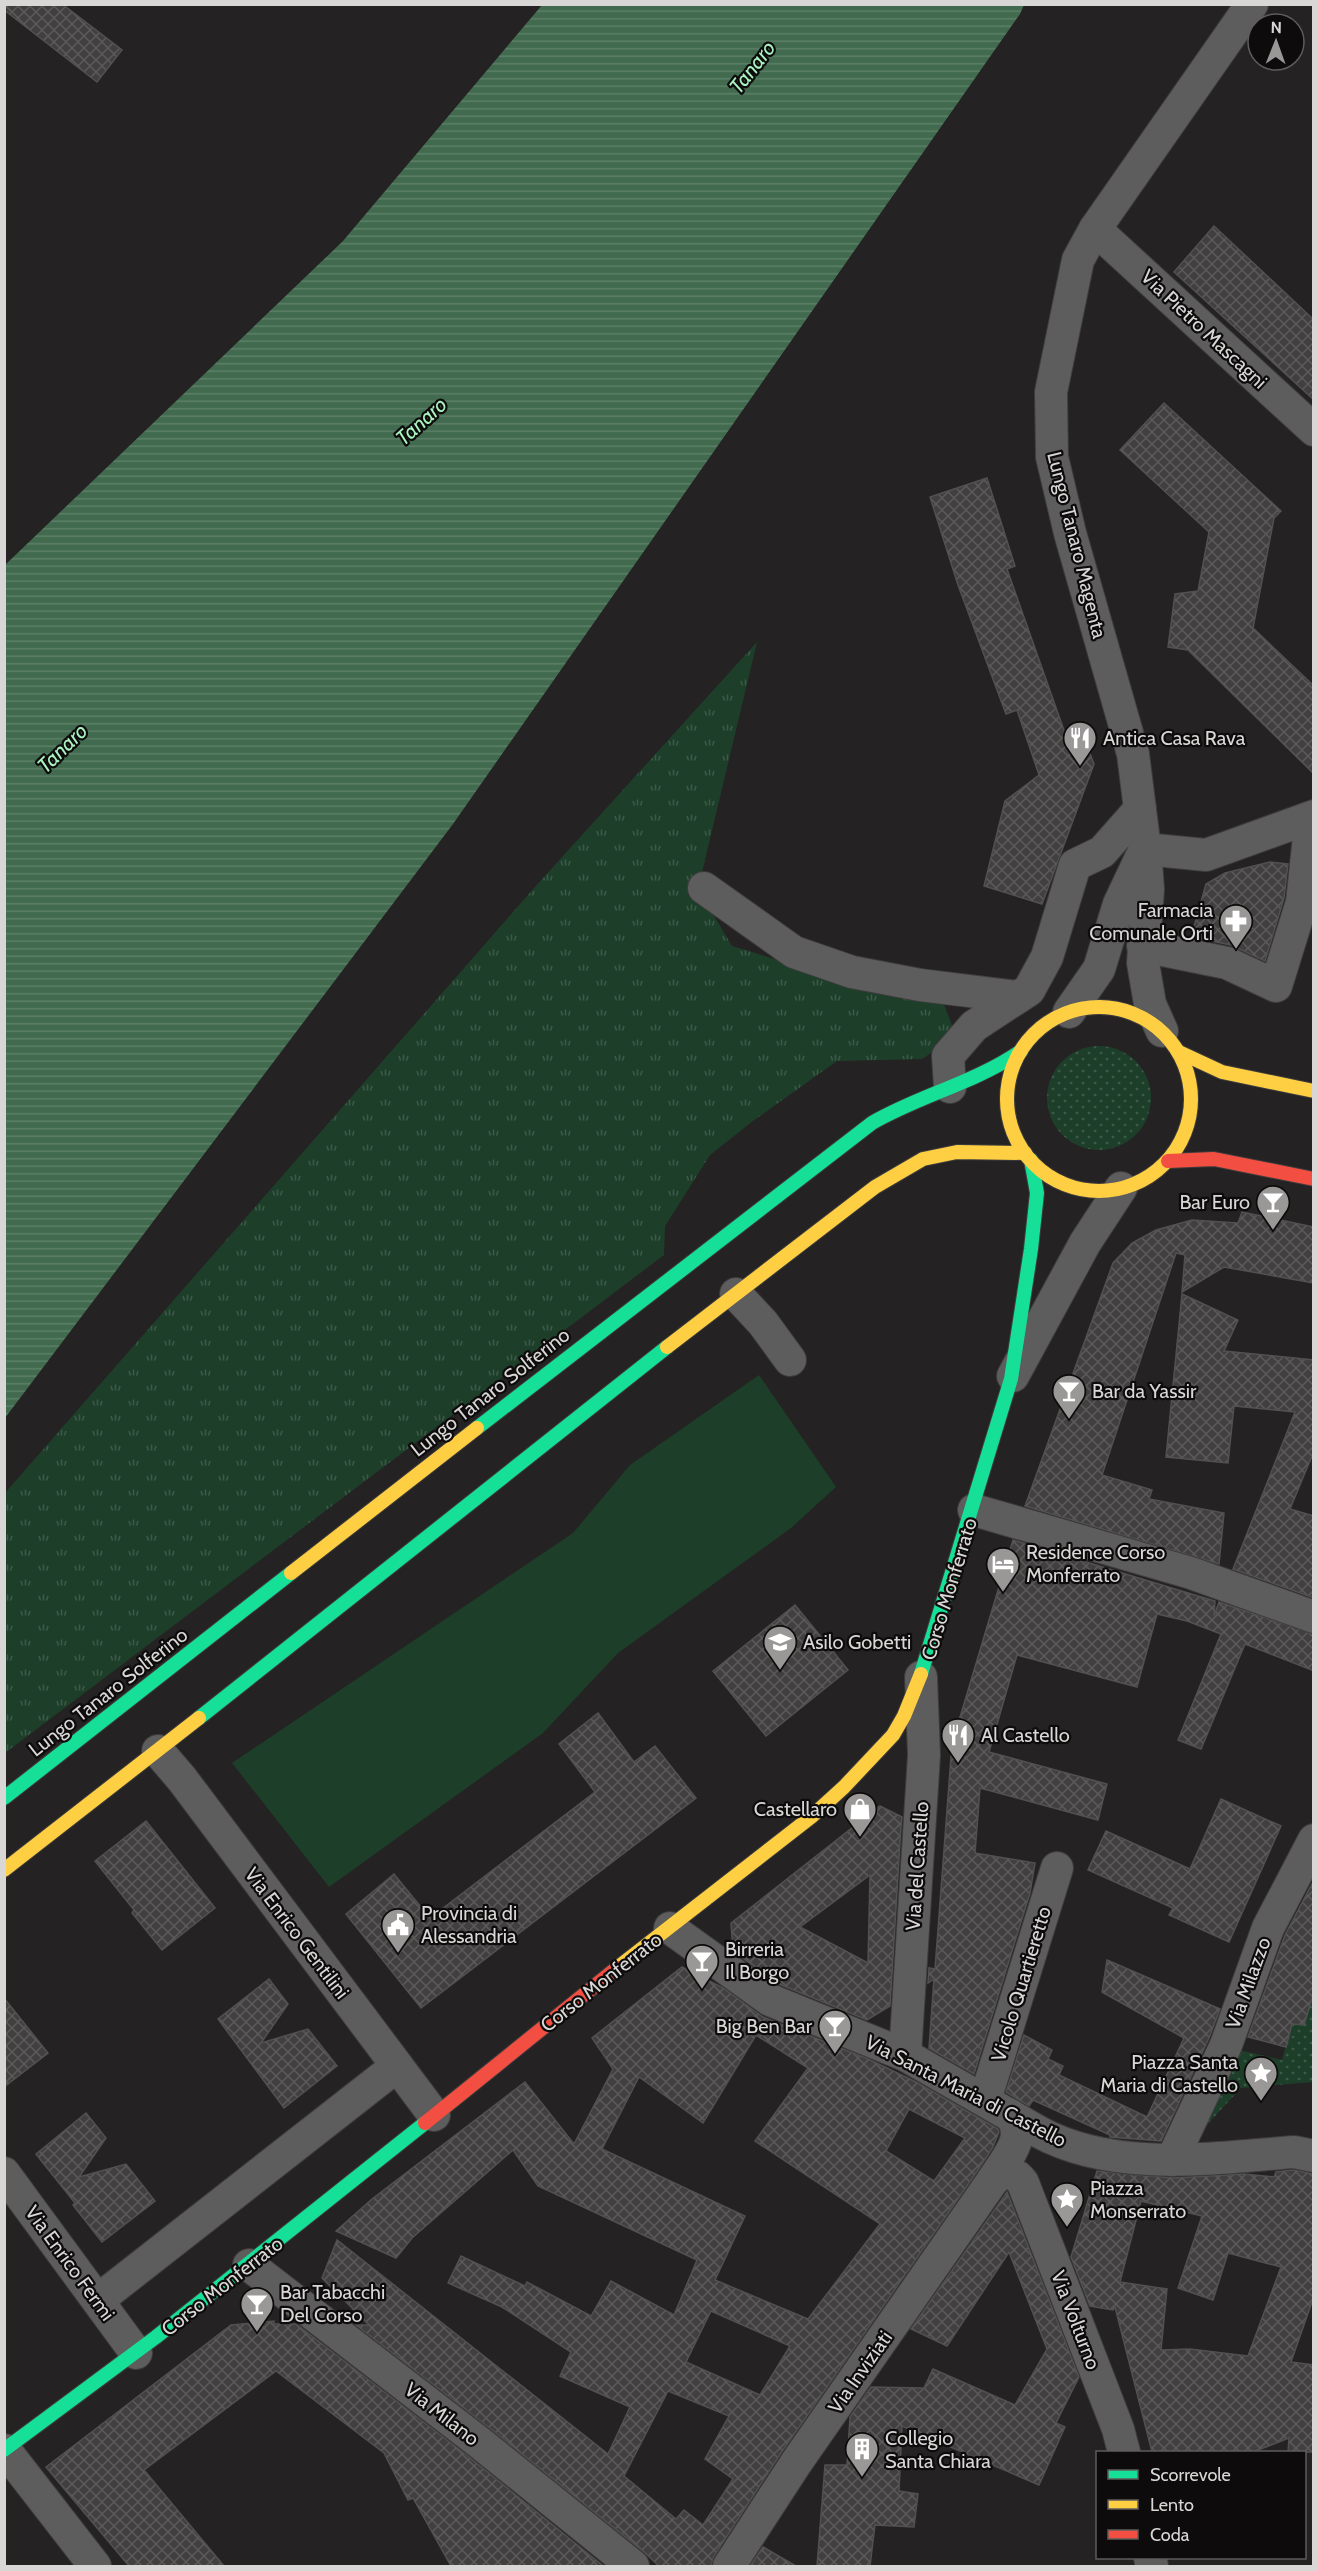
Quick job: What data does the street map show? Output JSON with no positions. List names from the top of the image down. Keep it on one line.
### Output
{"streets":{"main road":["Lungo Tanaro Solferino","Corso Monferrato"],"street":["Via Pietro Mascagni","Lungo Tanaro Magenta","Via del Castello","Via Enrico Gentilini","Via Milazzo","Vicolo Quartieretto","Via Santa Maria di Castello","Via Enrico Fermi","Via Volturno","Via Inviziati","Via Milano"]},"crossings":[["Via Pietro Mascagni","Lungo Tanaro Magenta"],["Lungo Tanaro Magenta","Lungo Tanaro Solferino"],["Lungo Tanaro Magenta","Corso Monferrato"],["Lungo Tanaro Solferino","Corso Monferrato"],["Corso Monferrato","Via del Castello"],["Corso Monferrato","Via Enrico Gentilini"],["Corso Monferrato","Via Santa Maria di Castello"],["Corso Monferrato","Via Enrico Fermi"],["Corso Monferrato","Via Milano"],["Via del Castello","Via Santa Maria di Castello"],["Via Milazzo","Via Santa Maria di Castello"],["Vicolo Quartieretto","Via Santa Maria di Castello"],["Vicolo Quartieretto","Via Inviziati"],["Via Santa Maria di Castello","Via Volturno"],["Via Santa Maria di Castello","Via Inviziati"],["Via Volturno","Via Inviziati"]],"water":["Tanaro"],"places":{"restaurant":["Antica Casa Rava","Al Castello"],"pharmacy":["Farmacia Comunale Orti"],"bar":["Bar Euro","Bar da Yassir","Birreria Il Borgo","Big Ben Bar","Bar Tabacchi Del Corso"],"hotel":["Residence Corso Monferrato"],"school or university":["Asilo Gobetti"],"shop":["Castellaro"],"public building":["Provincia di Alessandria"],"place":["Piazza Santa Maria di Castello","Piazza Monserrato"],"building":["Collegio Santa Chiara"]},"legend":["Scorrevole","Lento","Coda"],"north":"top"}
